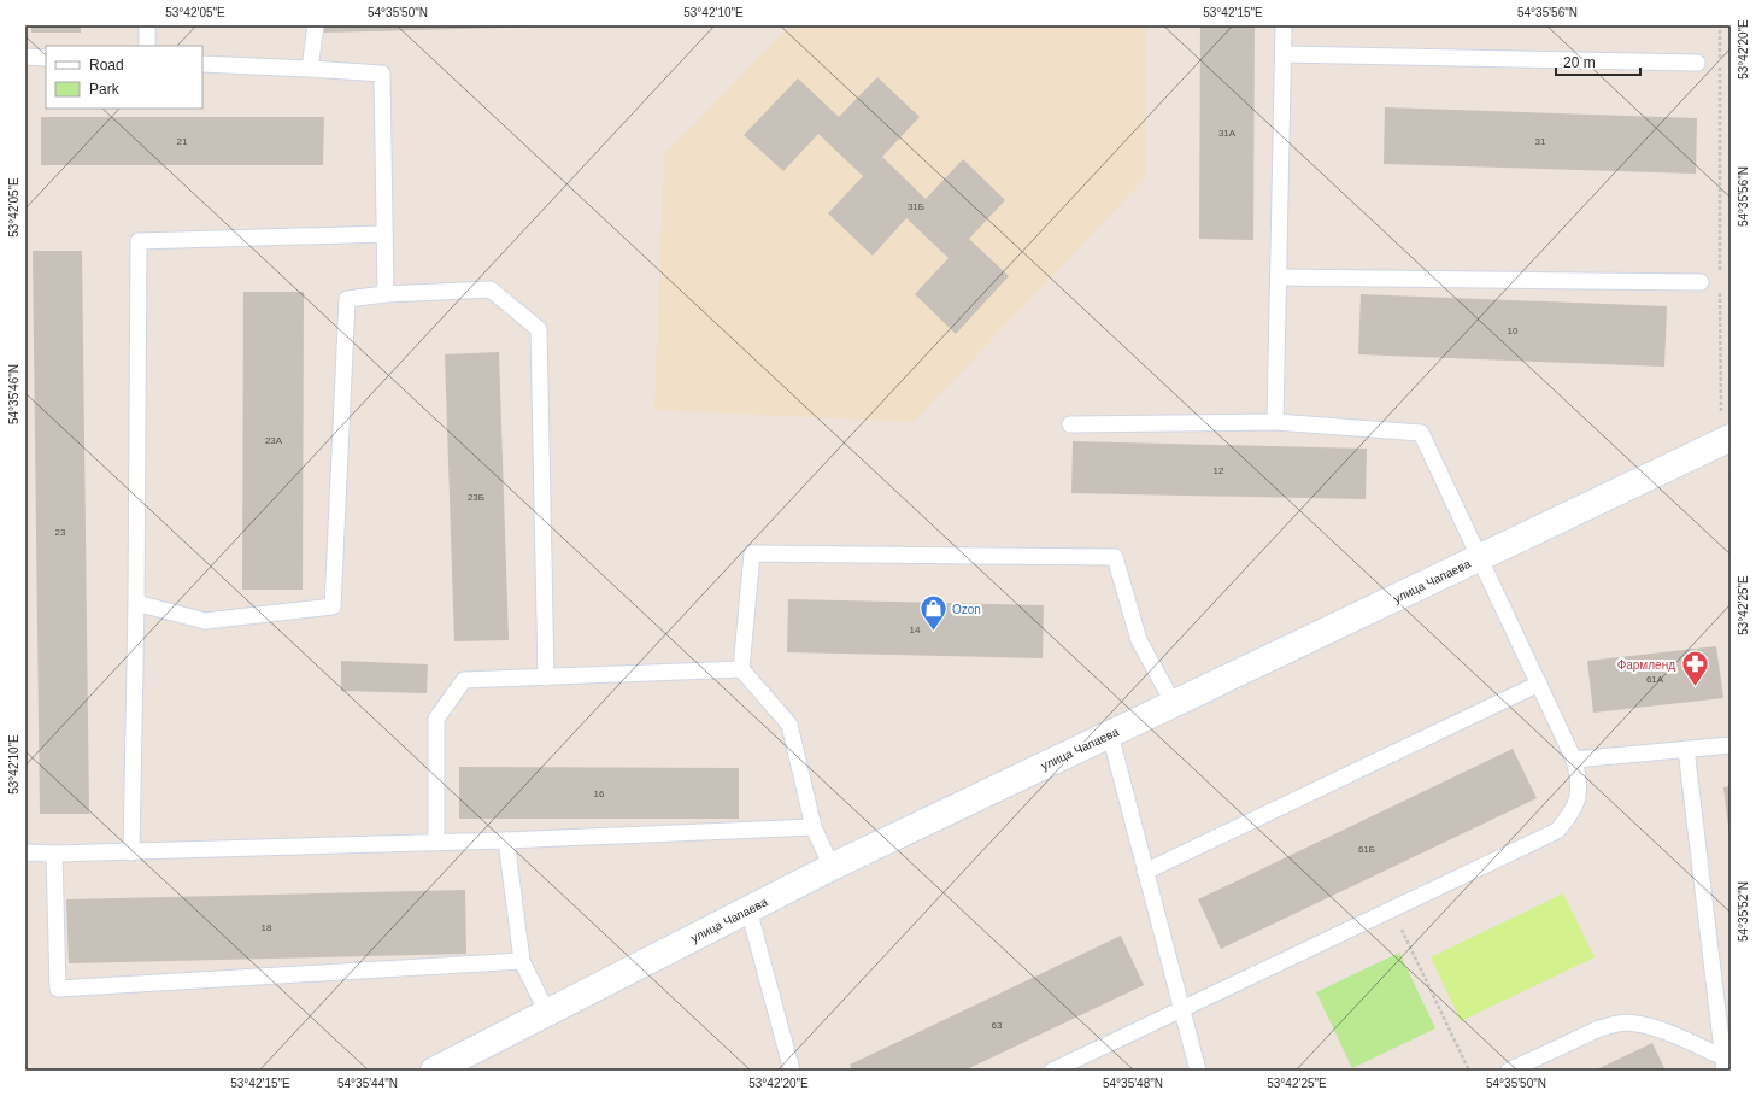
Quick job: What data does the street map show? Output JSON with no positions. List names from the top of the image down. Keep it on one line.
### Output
{"streets":{"main road":["улица Чапаева"]},"places":{"shop":["Ozon"],"pharmacy":["Фармленд"]},"house_numbers":["31А","21","31","31Б","10","23А","12","23Б","23","14","61А","16","61Б","18","63"],"legend":["Road","Park"],"scale_bar":"20 m","coordinates":["53°42'05\"E","54°35'50\"N","53°42'10\"E","53°42'15\"E","54°35'56\"N","53°42'20\"E","54°35'46\"N","53°42'25\"E","54°35'52\"N","54°35'44\"N","54°35'48\"N"]}
